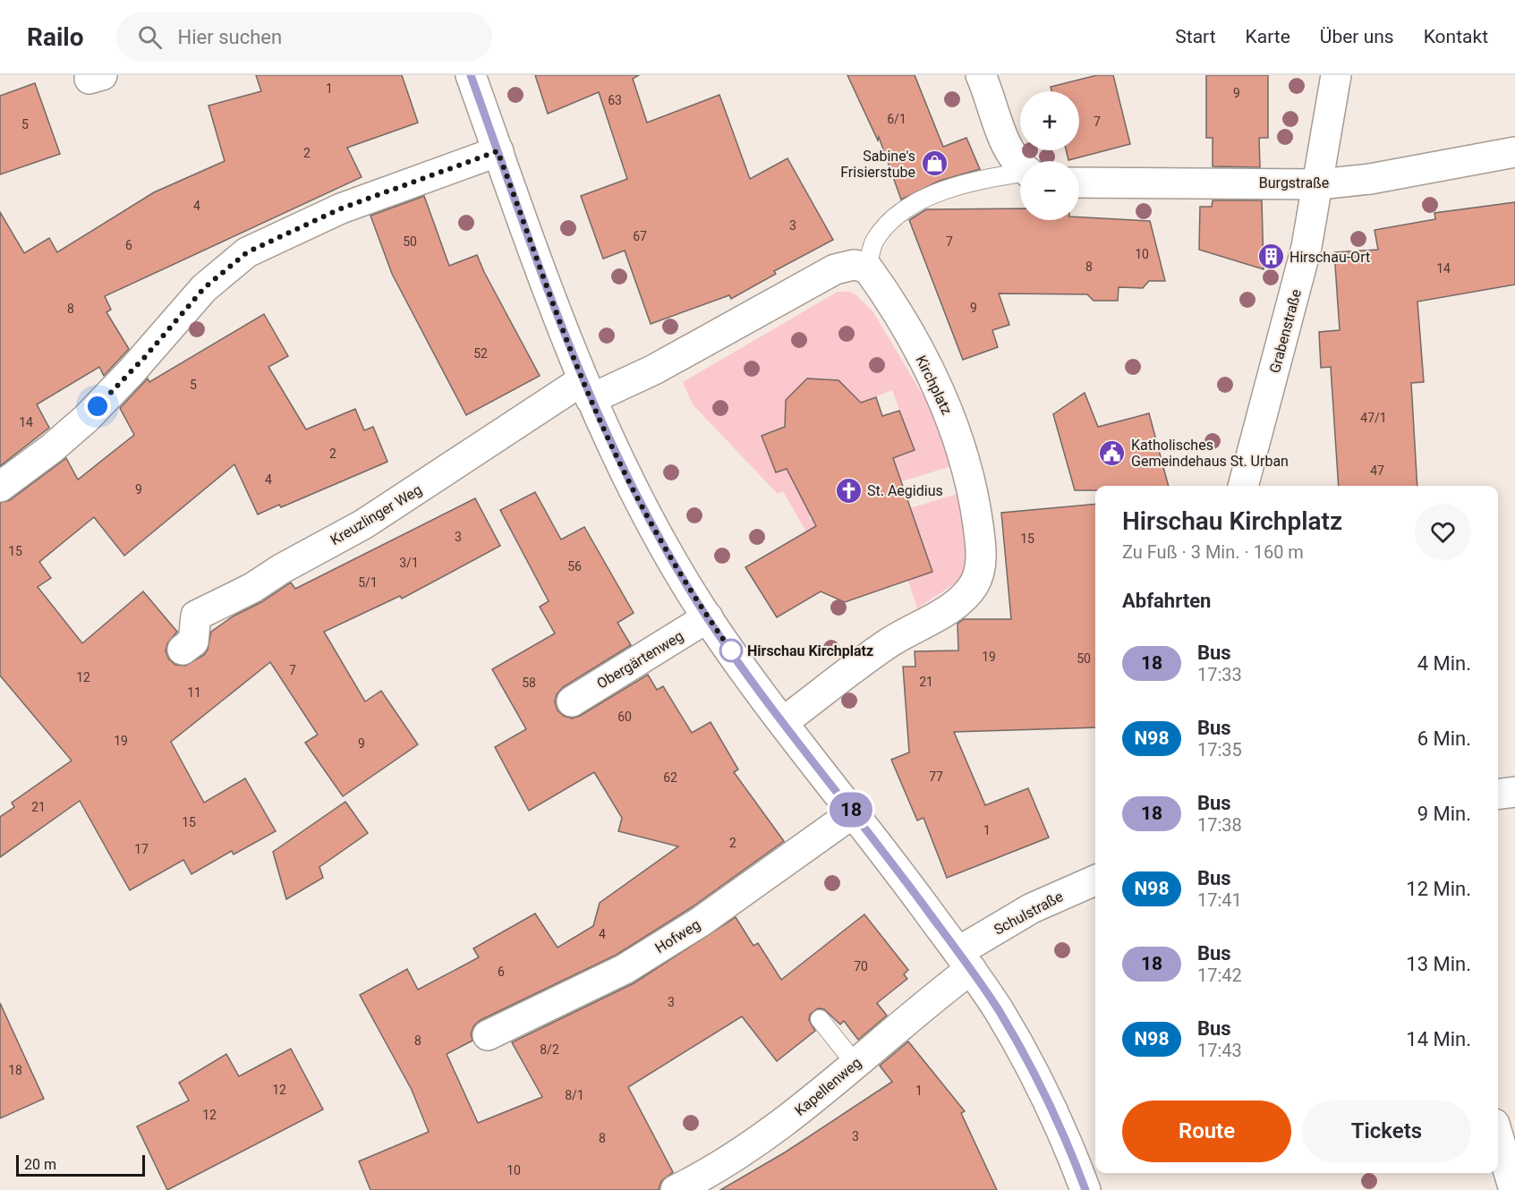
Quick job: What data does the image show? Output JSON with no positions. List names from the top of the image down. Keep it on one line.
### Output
{"streets":{"street":["Burgstraße","Grabenstraße","Kirchplatz","Kreuzlinger Weg","Obergärtenweg","Schulstraße","Hofweg","Kapellenweg"]},"crossings":[["Burgstraße","Grabenstraße"],["Schulstraße","Kapellenweg"]],"places":{"shop":["Sabine's Frisierstube"],"building":["Hirschau-Ort"],"public building":["Katholisches Gemeindehaus St. Urban"],"church":["St. Aegidius"],"other":["Hirschau Kirchplatz"]},"lines":["bus line 18"],"house_numbers":["1","9","63","6/1","7","5","2","4","3","67","50","7","6","10","8","14","9","8","52","5","47/1","14","2","47","4","9","3","15","15","3/1","56","5/1","19","50","7","12","21","58","11","60","19","9","77","62","21","15","1","2","17","4","70","6","3","8","8/2","18","12","1","8/1","12","3","8","10"],"scale_bar":"20 m","page":{"header":"Railo","search":"Hier suchen","nav":["Start","Karte","Über uns","Kontakt"],"on_map":"18","map_buttons":["+","−"],"heading":[["Hirschau Kirchplatz","Zu Fuß · 3 Min. · 160 m"],"Abfahrten"],"list":[{"mark":"18","name":"Bus","note":"17:33","value":"4 Min."},{"mark":"N98","name":"Bus","note":"17:35","value":"6 Min."},{"mark":"18","name":"Bus","note":"17:38","value":"9 Min."},{"mark":"N98","name":"Bus","note":"17:41","value":"12 Min."},{"mark":"18","name":"Bus","note":"17:42","value":"13 Min."},{"mark":"N98","name":"Bus","note":"17:43","value":"14 Min."}],"buttons":["Route","Tickets"],"scale":"20 m"}}
